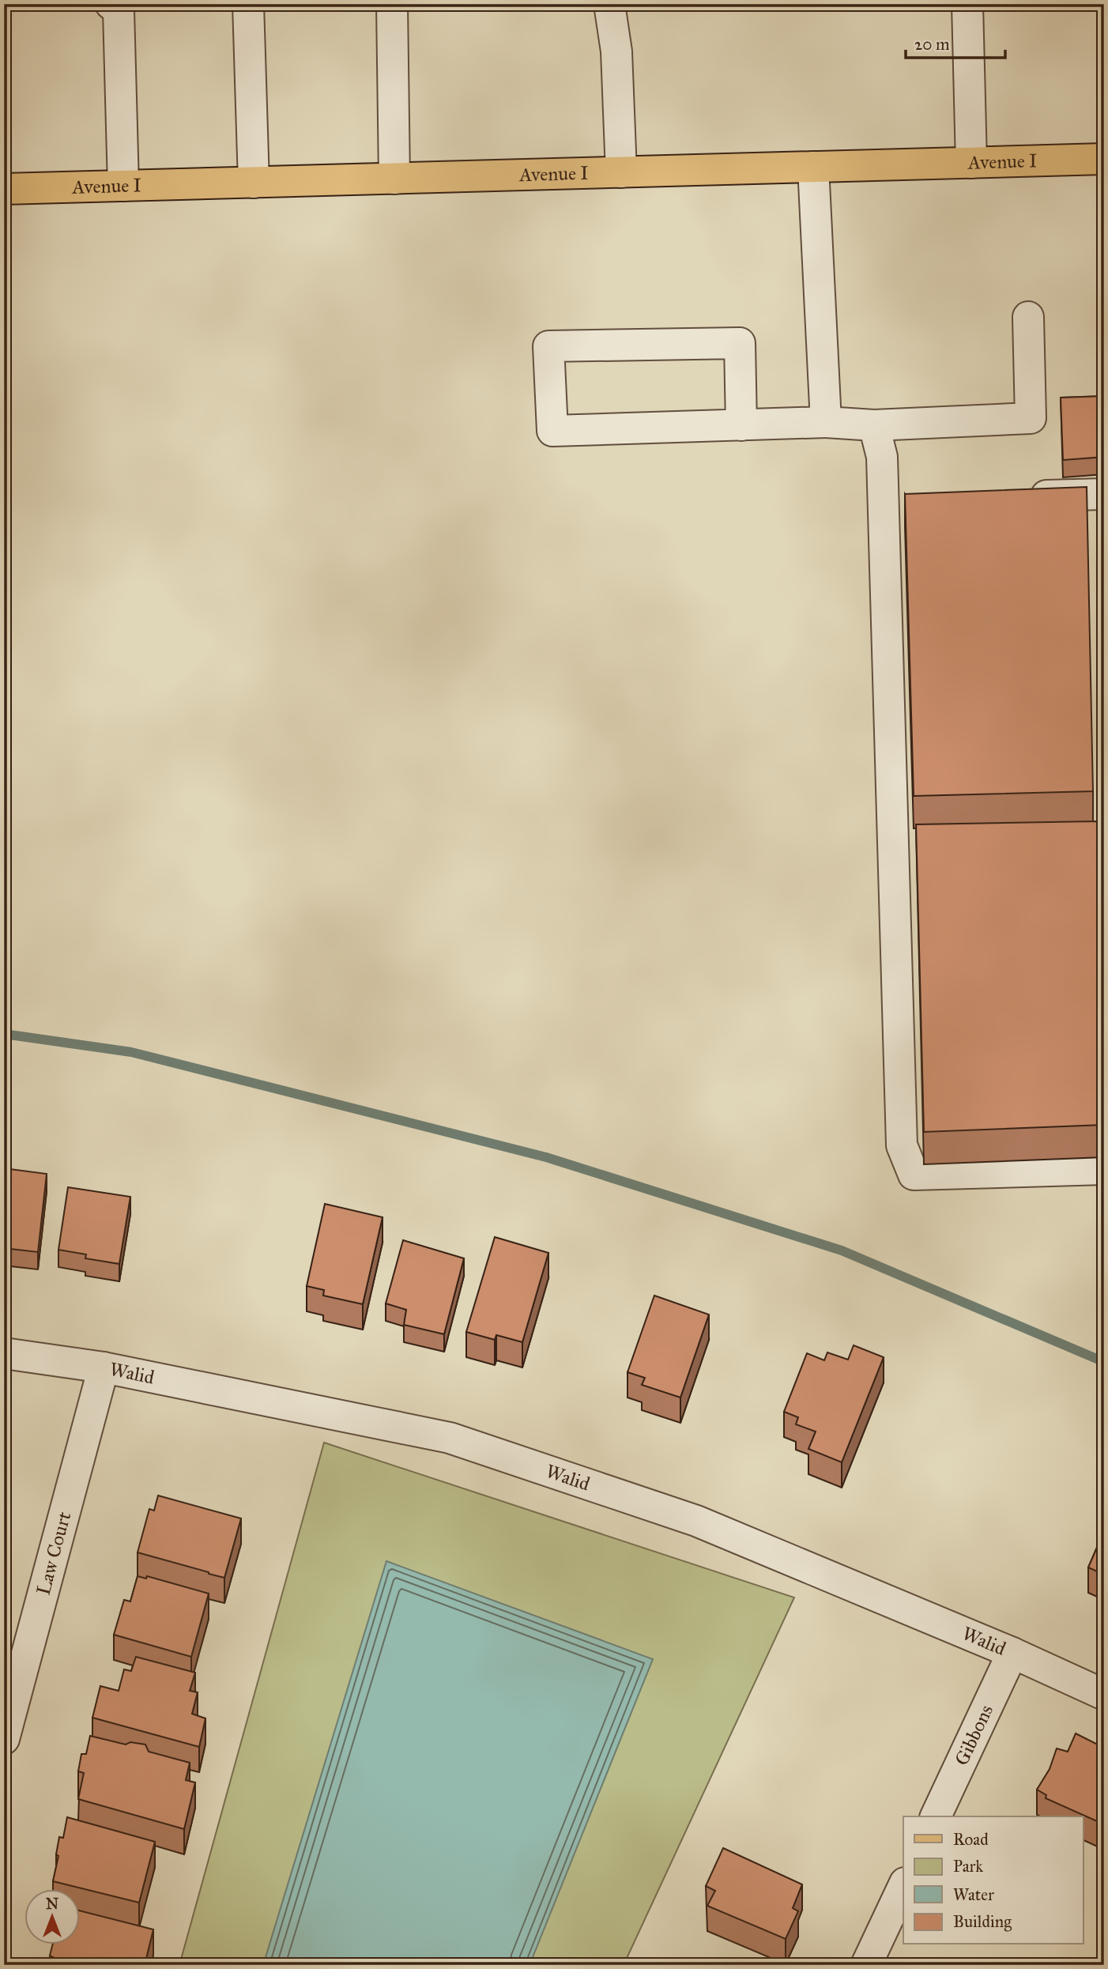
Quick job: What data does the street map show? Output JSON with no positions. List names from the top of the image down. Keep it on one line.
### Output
{"streets":{"main road":["Avenue I"],"street":["Walid","Law Court","Gibbons"]},"crossings":[["Walid","Law Court"],["Walid","Gibbons"]],"legend":["Road","Park","Water","Building"],"scale_bar":"20 m","north":"top"}
